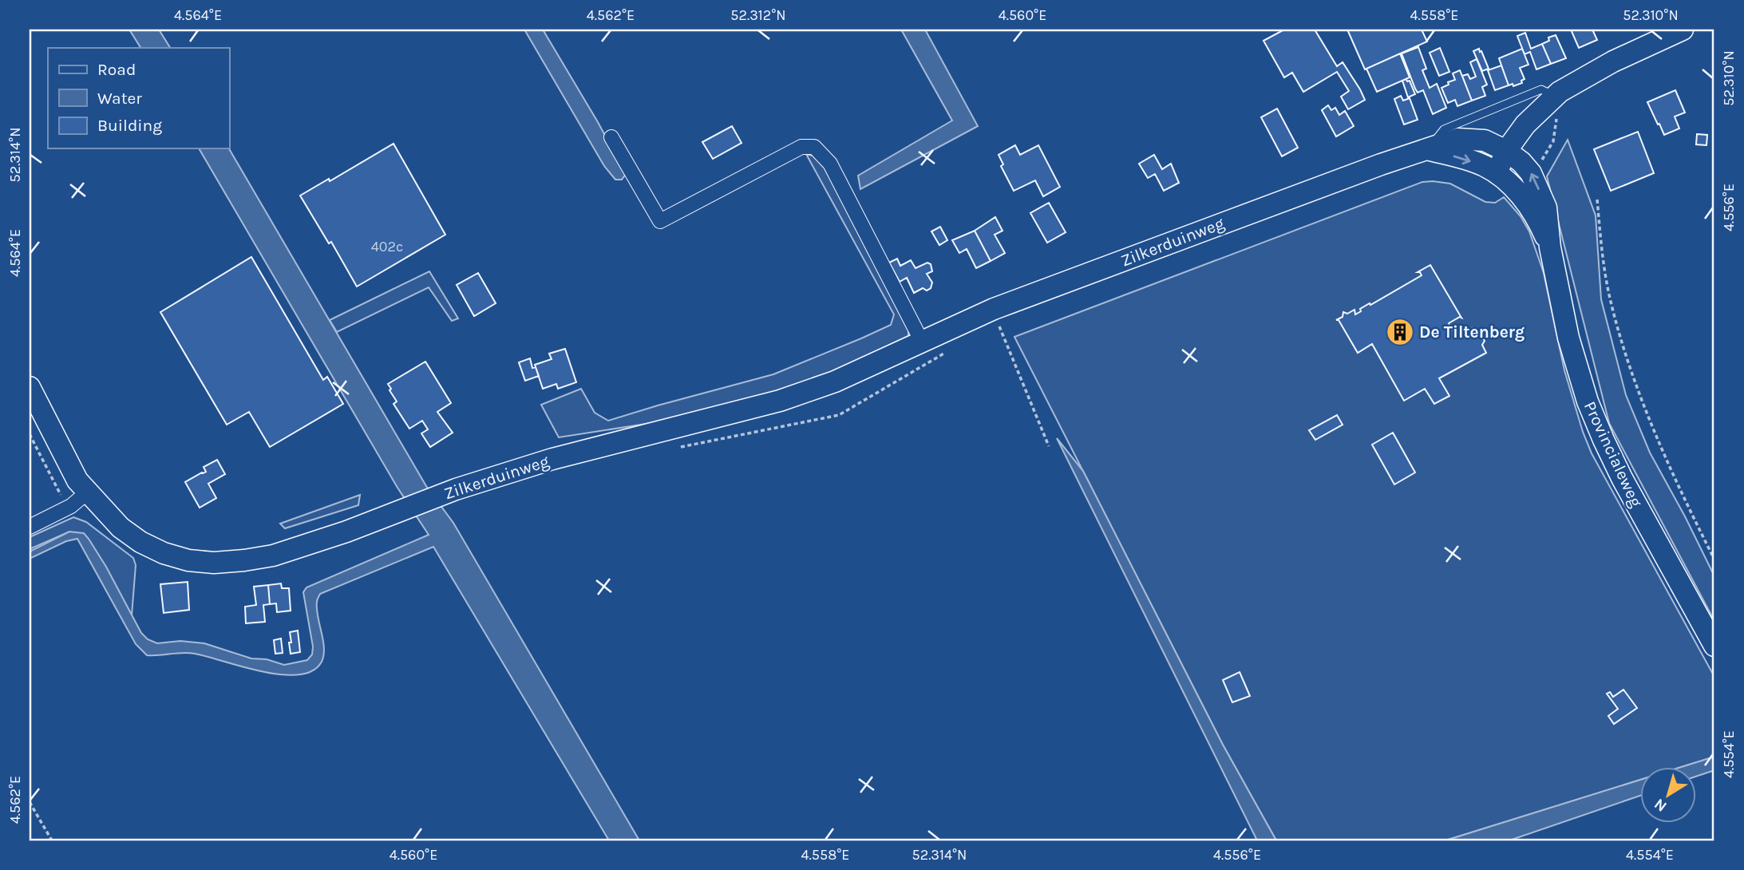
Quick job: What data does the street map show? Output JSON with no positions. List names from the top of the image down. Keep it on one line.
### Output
{"streets":{"main road":["Zilkerduinweg","Provincialeweg"]},"crossings":[["Zilkerduinweg","Provincialeweg"]],"places":{"building":["De Tiltenberg"]},"house_numbers":["402c"],"legend":["Road","Water","Building"],"north":"bottom left","coordinates":["4.564°E","4.562°E","52.312°N","4.560°E","4.558°E","52.310°N","52.314°N","4.556°E","4.554°E"]}
